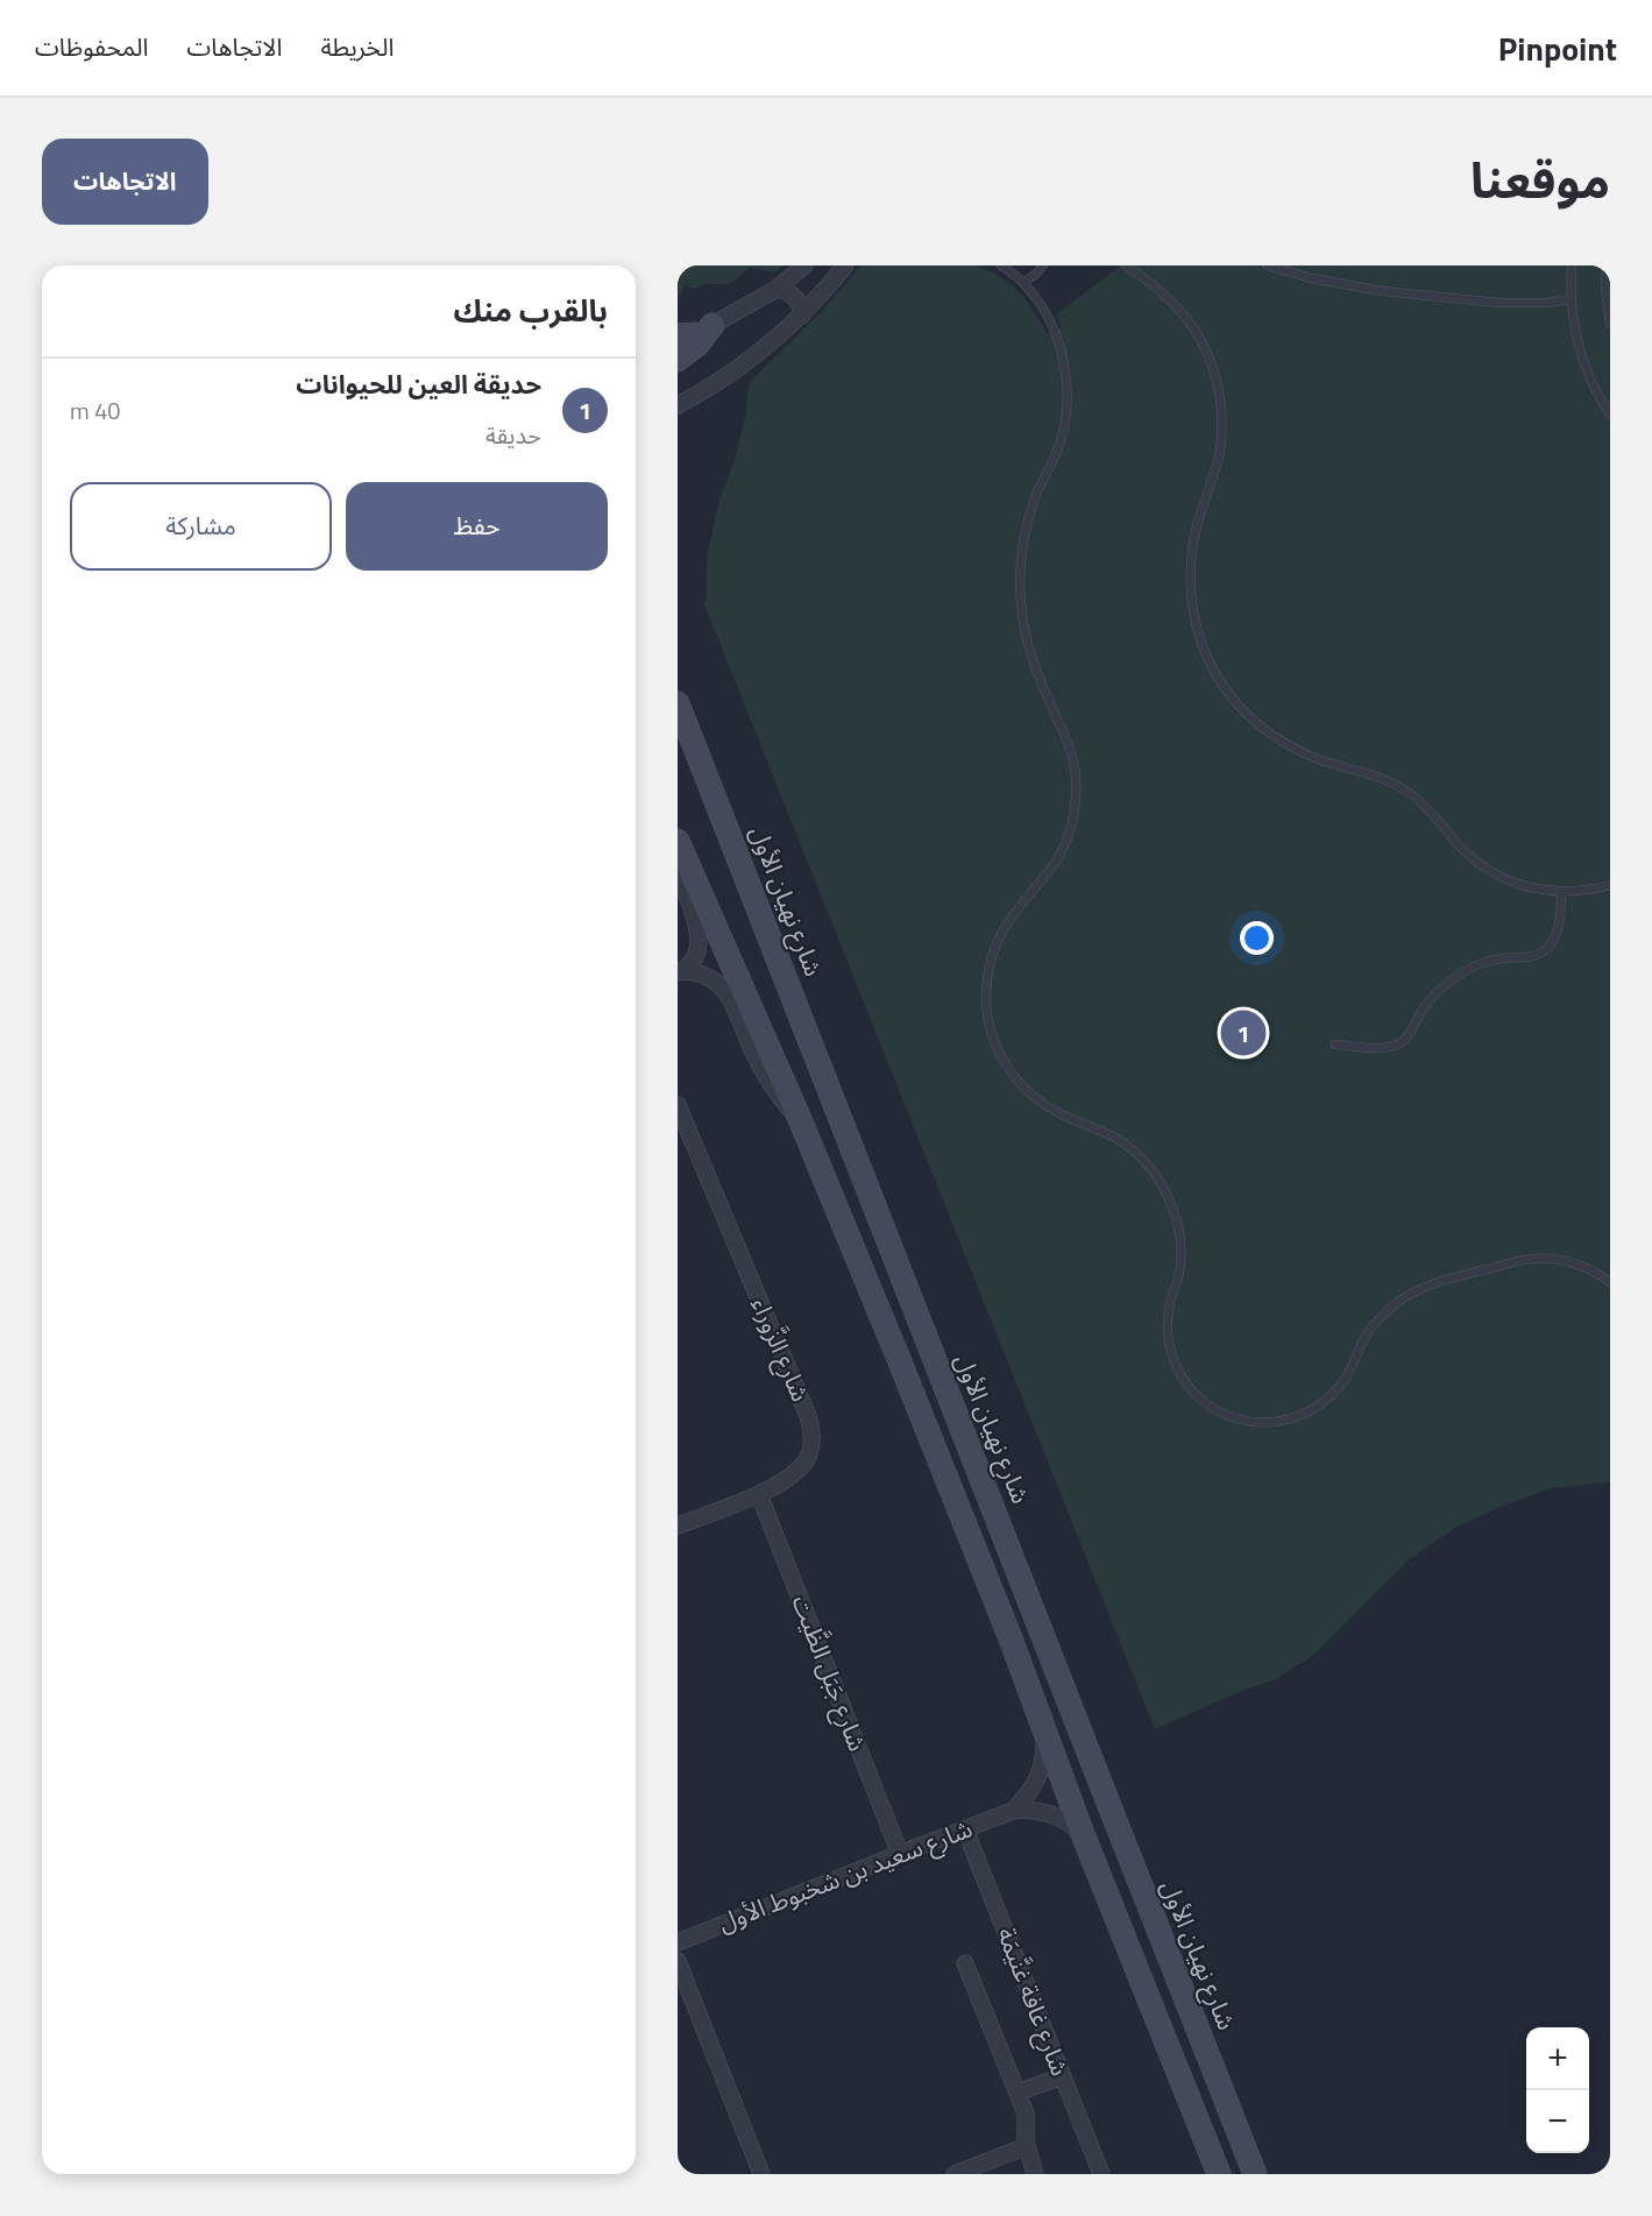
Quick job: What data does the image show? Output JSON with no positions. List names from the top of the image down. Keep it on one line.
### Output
{"streets":{"main road":["شارع نهيان الأول"],"street":["شارع الزَّوراء","شارع جَبَل الظَّيت","شارع سعيد بن شخبوط الأول","شارع غافة غنَّيمَة"]},"crossings":[["شارع الزَّوراء","شارع جَبَل الظَّيت"],["شارع جَبَل الظَّيت","شارع سعيد بن شخبوط الأول"],["شارع سعيد بن شخبوط الأول","شارع غافة غنَّيمَة"]],"page":{"header":"Pinpoint","nav":["الخريطة","الاتجاهات","المحفوظات"],"title":"موقعنا","buttons":["الاتجاهات",["حفظ","مشاركة"]],"heading":"بالقرب منك","list":[{"mark":"1","name":"حديقة العين للحيوانات","note":"حديقة","value":"40 m"}],"pins":"1","map_buttons":["+","−"]}}
